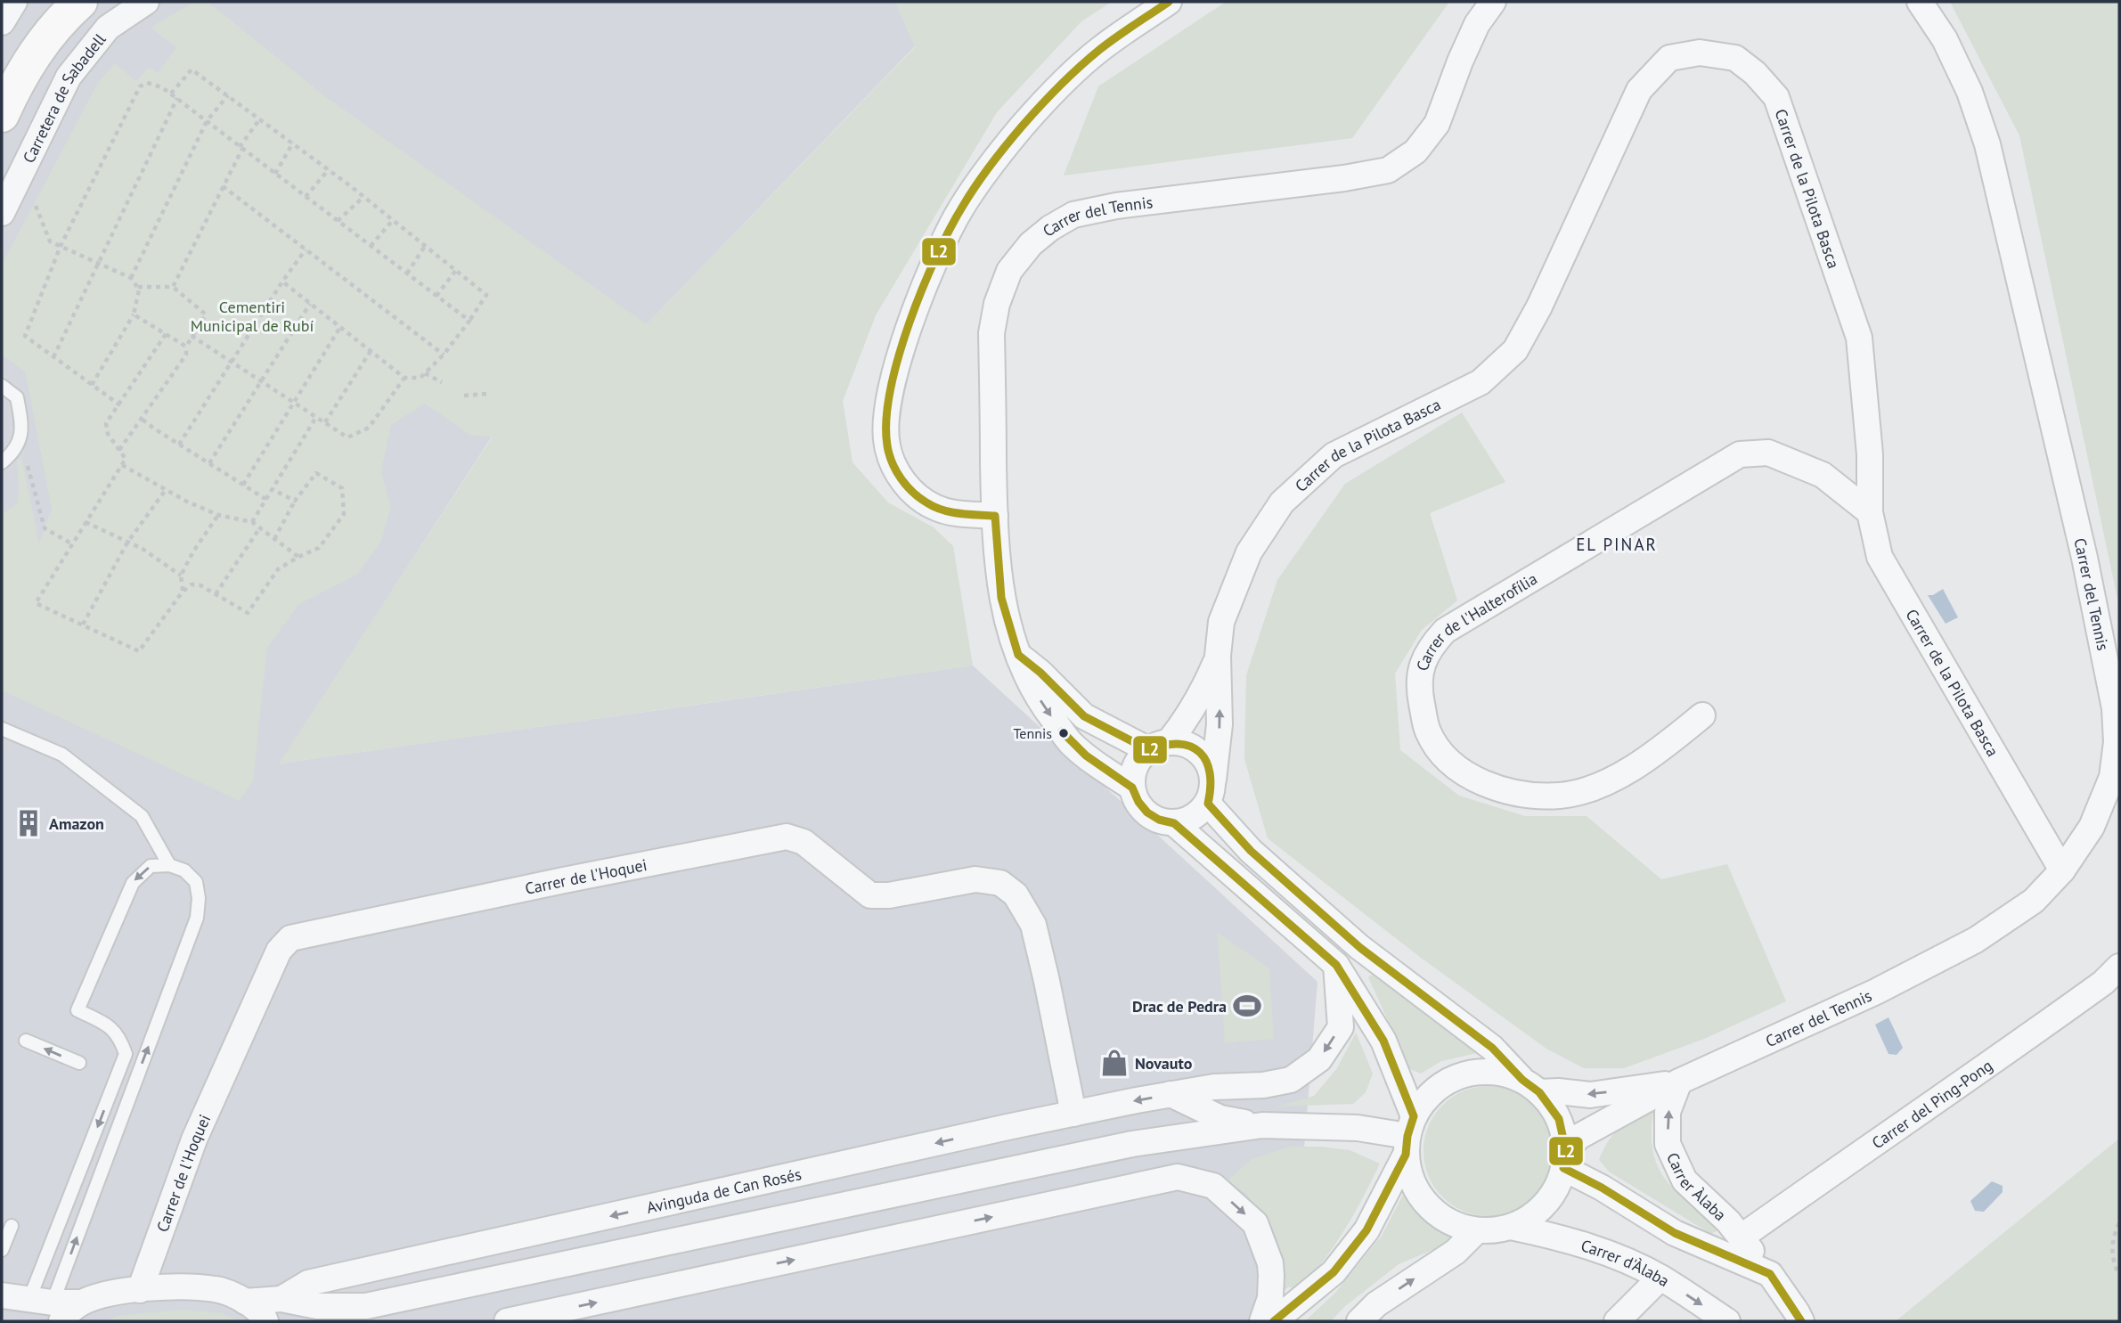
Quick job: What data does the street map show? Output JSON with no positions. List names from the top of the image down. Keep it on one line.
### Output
{"streets":{"street":["Carretera de Sabadell","Carrer de la Pilota Basca","Carrer del Tennis","Carrer de l'Halterofília","Carrer de l'Hoquei","Carrer del Ping-Pong","Carrer Àlaba","Avinguda de Can Rosés","Carrer d'Àlaba"]},"crossings":[["Carrer de la Pilota Basca","Carrer del Tennis"],["Carrer de la Pilota Basca","Carrer de l'Halterofília"],["Carrer del Tennis","Carrer Àlaba"],["Carrer del Tennis","Avinguda de Can Rosés"],["Carrer del Tennis","Carrer d'Àlaba"],["Carrer de l'Hoquei","Avinguda de Can Rosés"],["Carrer del Ping-Pong","Carrer Àlaba"],["Avinguda de Can Rosés","Carrer d'Àlaba"]],"districts":["EL PINAR"],"parks":["Cementiri Municipal de Rubí"],"places":{"other":["Tennis"],"building":["Amazon"],"sports":["Drac de Pedra"],"shop":["Novauto"]},"lines":["transit line L2"]}
